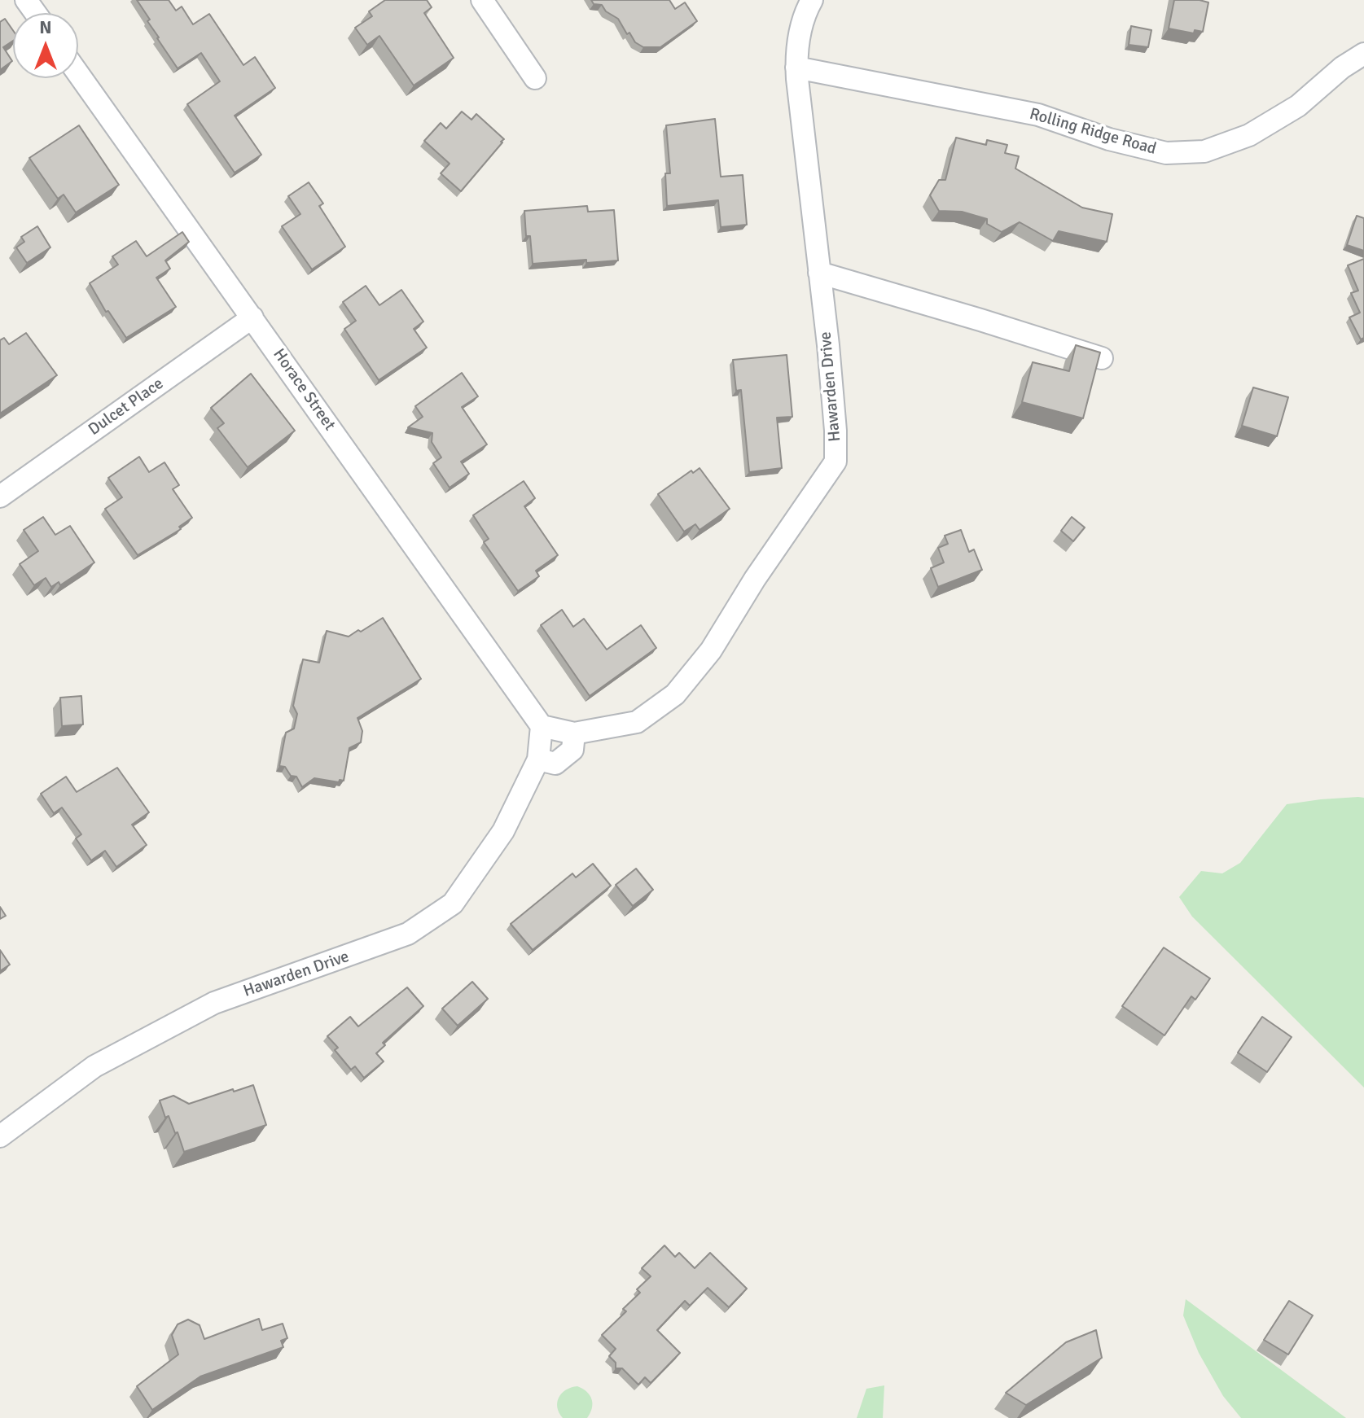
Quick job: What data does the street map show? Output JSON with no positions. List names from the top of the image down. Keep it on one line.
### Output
{"streets":{"street":["Rolling Ridge Road","Hawarden Drive","Horace Street","Dulcet Place"]},"crossings":[["Rolling Ridge Road","Hawarden Drive"],["Hawarden Drive","Horace Street"],["Horace Street","Dulcet Place"]],"north":"top"}
